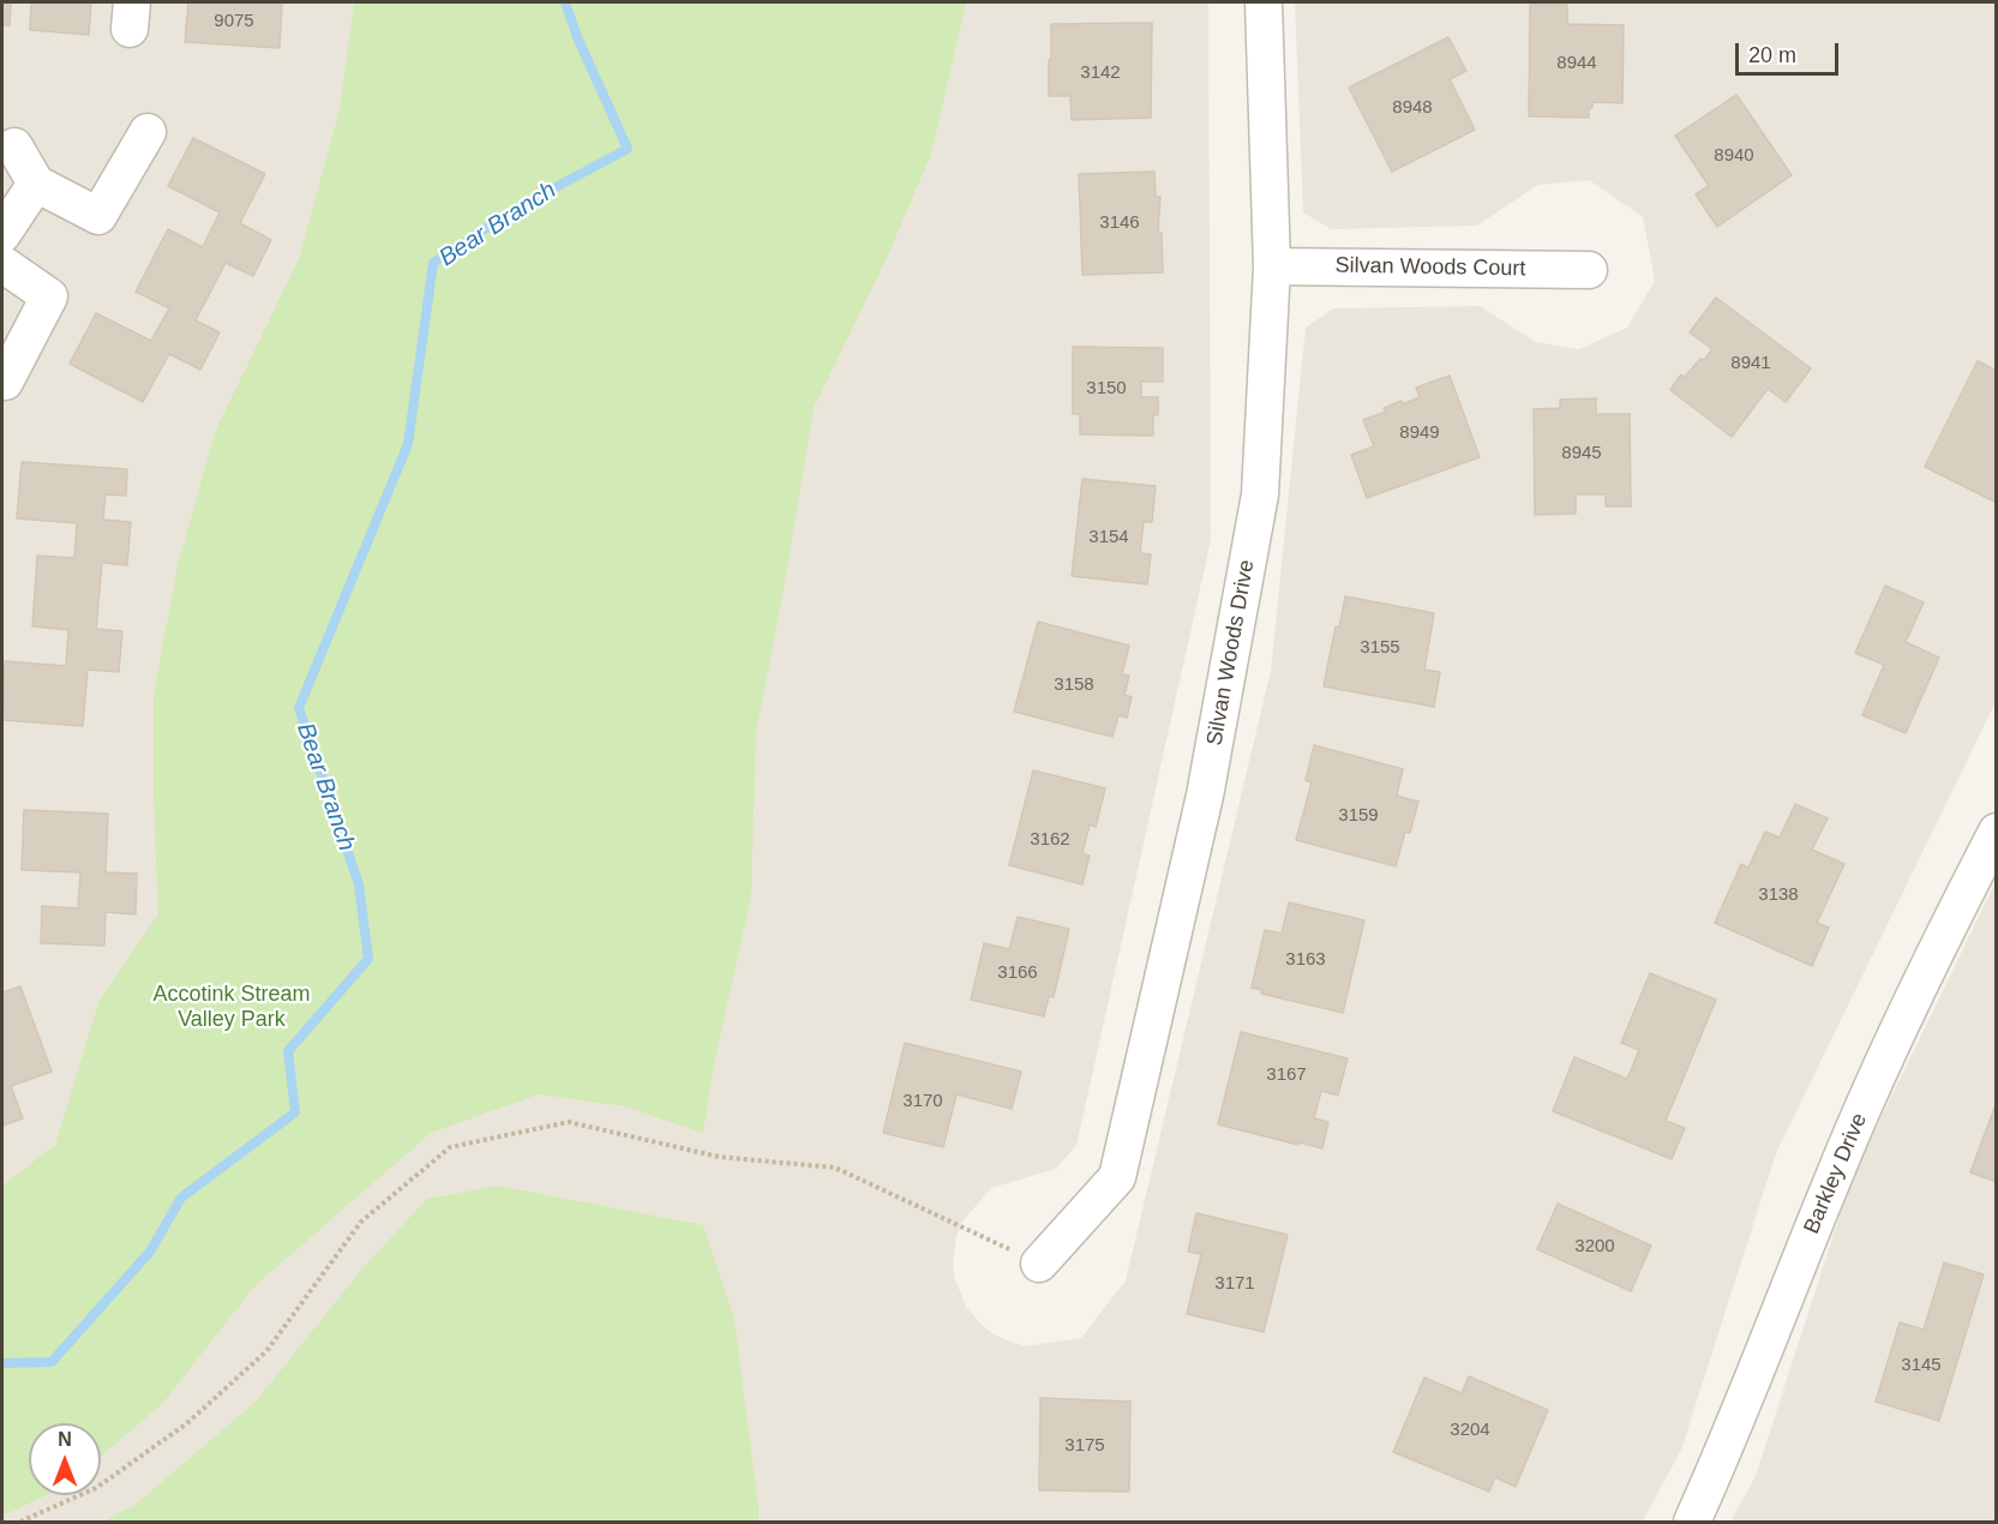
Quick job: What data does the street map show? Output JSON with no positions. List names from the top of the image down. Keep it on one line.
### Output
{"streets":{"street":["Silvan Woods Court","Silvan Woods Drive","Barkley Drive"]},"crossings":[["Silvan Woods Court","Silvan Woods Drive"]],"water":["Bear Branch"],"parks":["Accotink Stream Valley Park"],"house_numbers":["9075","8944","3142","8948","8940","3146","8941","3150","8949","8945","3154","3155","3158","3159","3162","3138","3163","3166","3167","3170","3200","3171","3145","3204","3175"],"scale_bar":"20 m","north":"top"}
